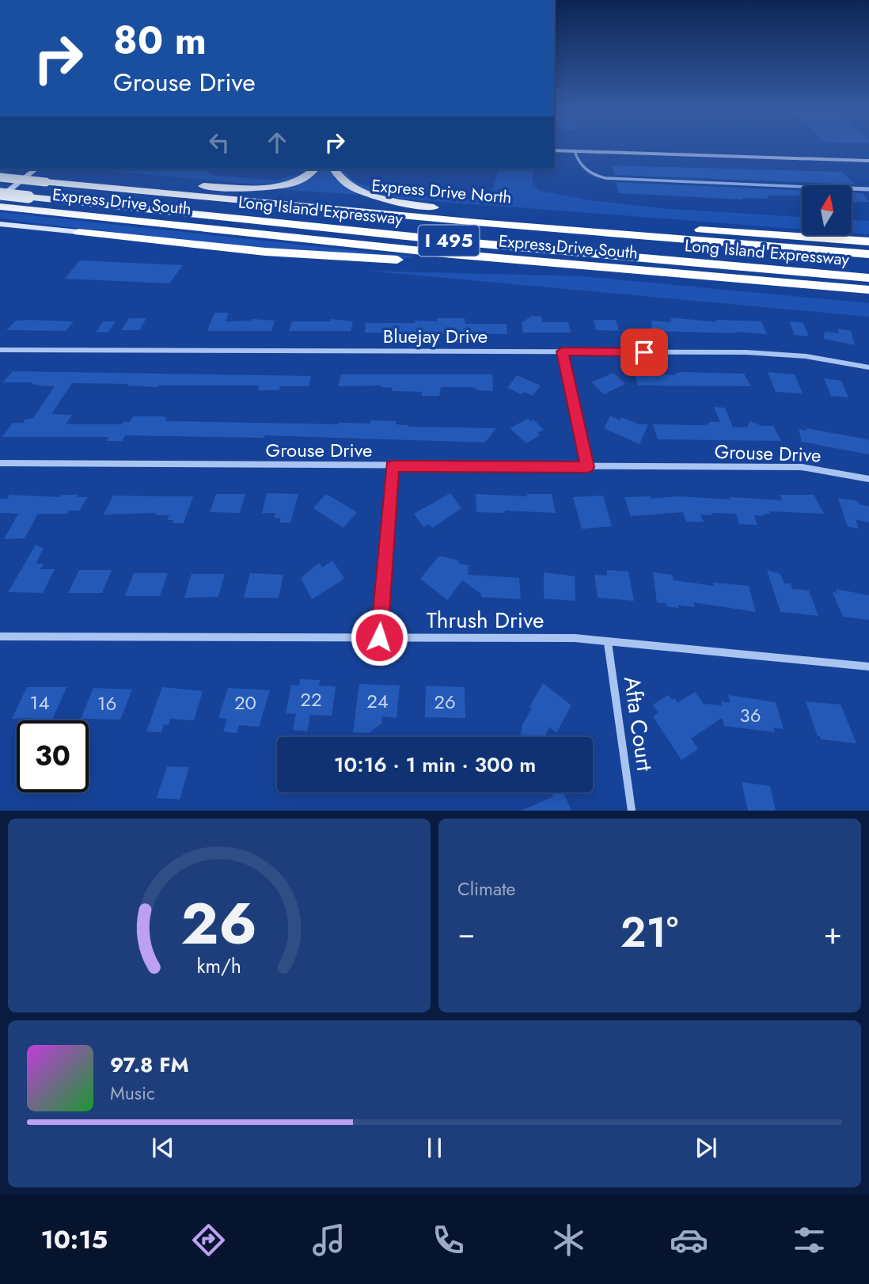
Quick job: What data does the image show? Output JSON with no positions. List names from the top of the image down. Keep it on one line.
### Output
{"streets":{"highway":["Express Drive North","Express Drive South","Long Island Expressway","I 495"],"street":["Bluejay Drive","Grouse Drive","Thrush Drive","Afta Court"]},"crossings":[["Express Drive North","Long Island Expressway"],["Thrush Drive","Afta Court"]],"house_numbers":["22","24","26","14","20","16","36"],"north":"top","page":{"turn":["80 m","Grouse Drive"],"limit":"30","trip":"10:16 · 1 min · 300 m","tile":"Climate","heat":["−","21°","+"],"song":["97.8 FM","Music"],"tabs":"10:15","gauge":["26","km/h"]}}
